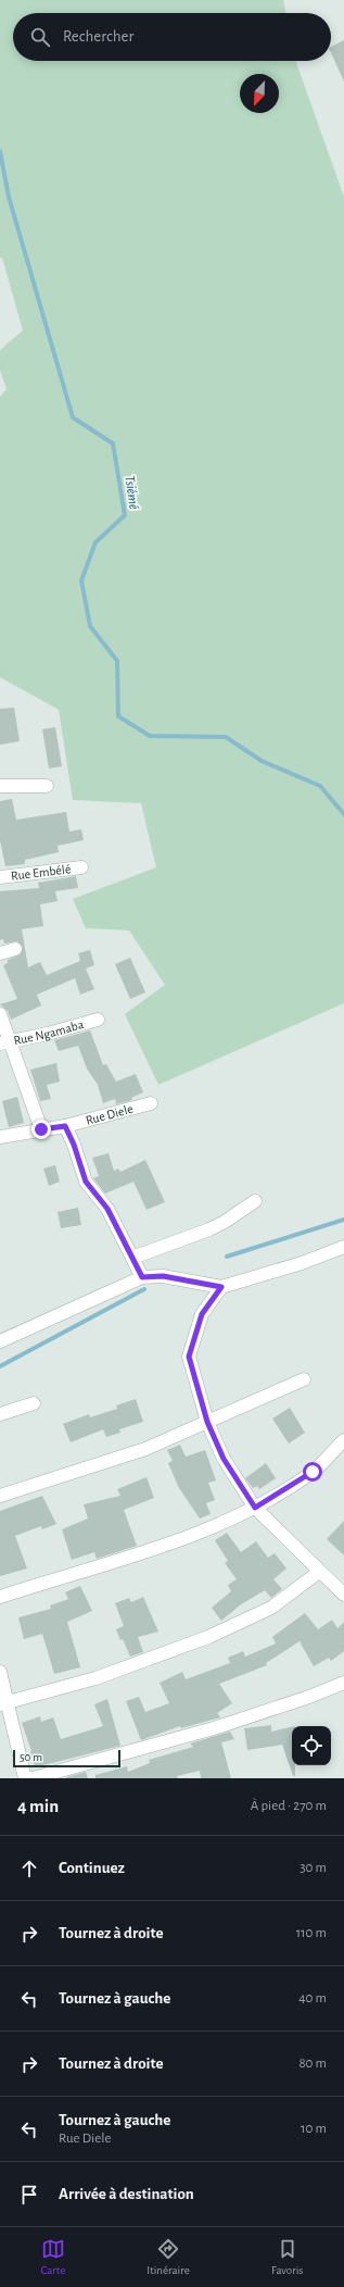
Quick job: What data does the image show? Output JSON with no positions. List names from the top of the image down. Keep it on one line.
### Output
{"streets":{"street":["Rue Embélé","Rue Ngamaba","Rue Diele"]},"water":["Tsiémé"],"scale_bar":"50 m","north":"bottom left","page":{"search":"Rechercher","scale":"50 m","heading":["4 min","À pied · 270 m"],"list":[["Continuez","30 m"],["Tournez à droite","110 m"],["Tournez à gauche","40 m"],["Tournez à droite","80 m"],["Tournez à gauche","Rue Diele","10 m"],"Arrivée à destination"],"nav":["Carte","Itinéraire","Favoris"]}}
